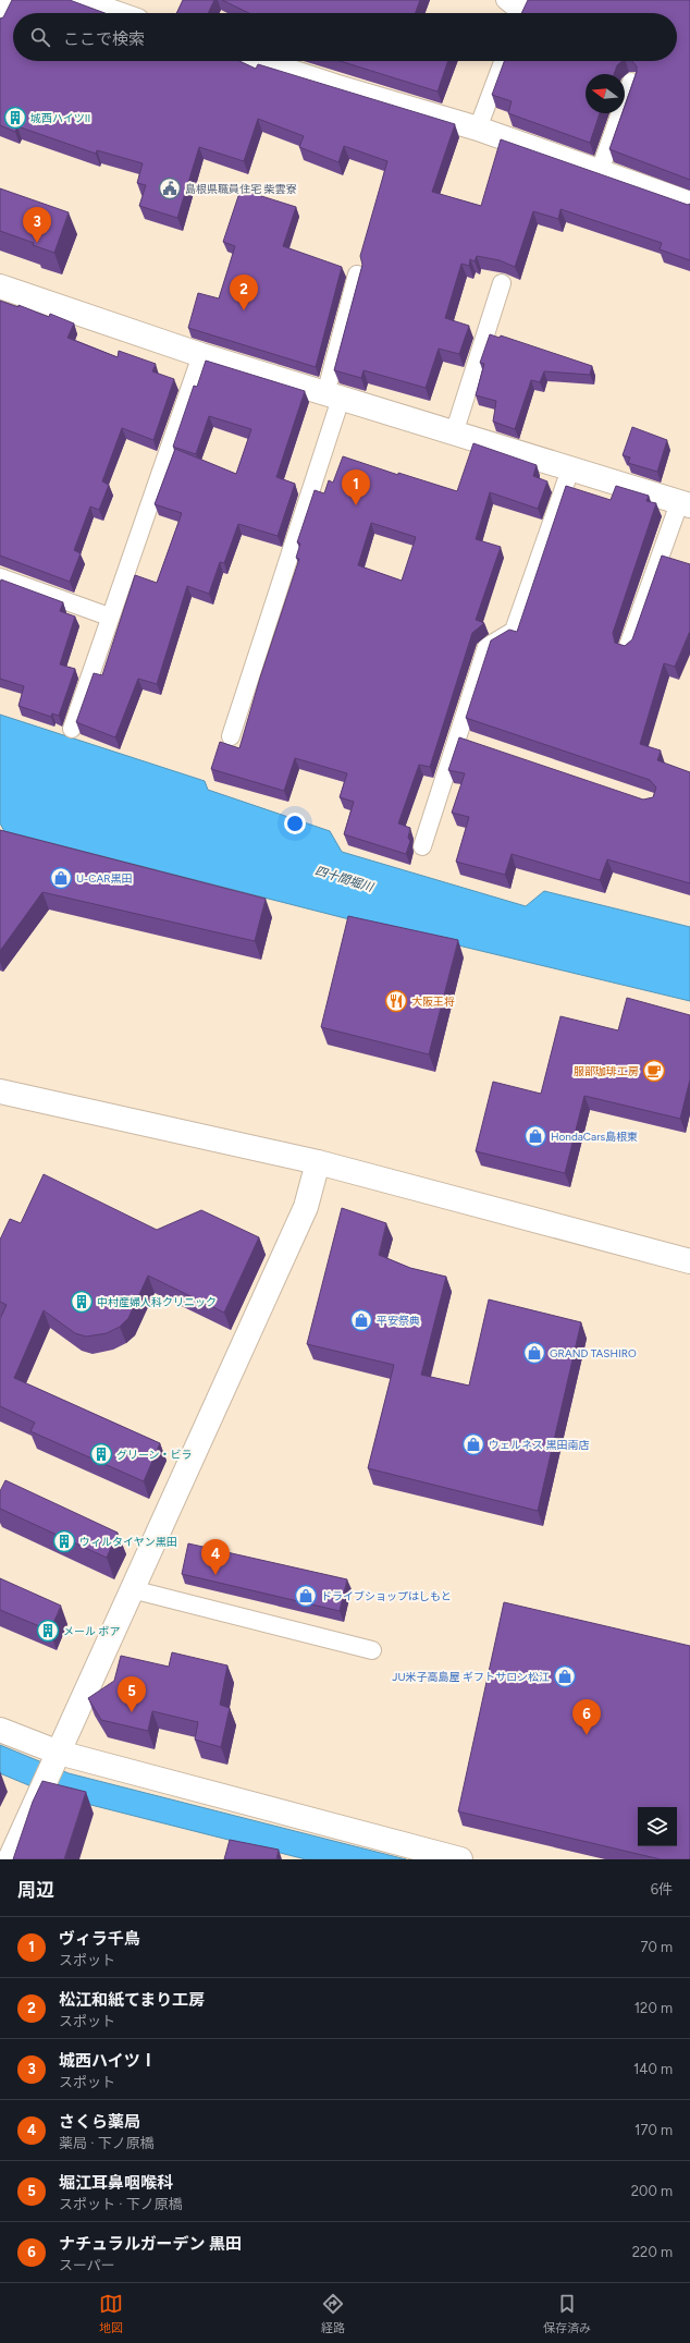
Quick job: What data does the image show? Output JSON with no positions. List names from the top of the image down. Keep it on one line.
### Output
{"water":["四十間堀川"],"places":{"building":["城西ハイツII","中村産婦人科クリニック","グリーン・ビラ","ウィルタイヤン黒田","メール ボア"],"public building":["島根県職員住宅 柴雲寮"],"shop":["U-CAR黒田","HondaCars島根東","平安祭典","GRAND TASHIRO","ウェルネス 黒田南店","ドライブショップはしもと","JU米子高島屋 ギフトサロン松江"],"restaurant":["大阪王将"],"cafe":["服部珈琲工房"]},"north":"left","page":{"search":"ここで検索","pins":["3","2","1","4","5","6"],"heading":["周辺","6件"],"list":[{"mark":"1","name":"ヴィラ千鳥","note":"スポット","value":"70 m"},{"mark":"2","name":"松江和紙てまり工房","note":"スポット","value":"120 m"},{"mark":"3","name":"城西ハイツⅠ","note":"スポット","value":"140 m"},{"mark":"4","name":"さくら薬局","note":"薬局 · 下ノ原橋","value":"170 m"},{"mark":"5","name":"堀江耳鼻咽喉科","note":"スポット · 下ノ原橋","value":"200 m"},{"mark":"6","name":"ナチュラルガーデン 黒田","note":"スーパー","value":"220 m"}],"nav":["地図","経路","保存済み"]}}
